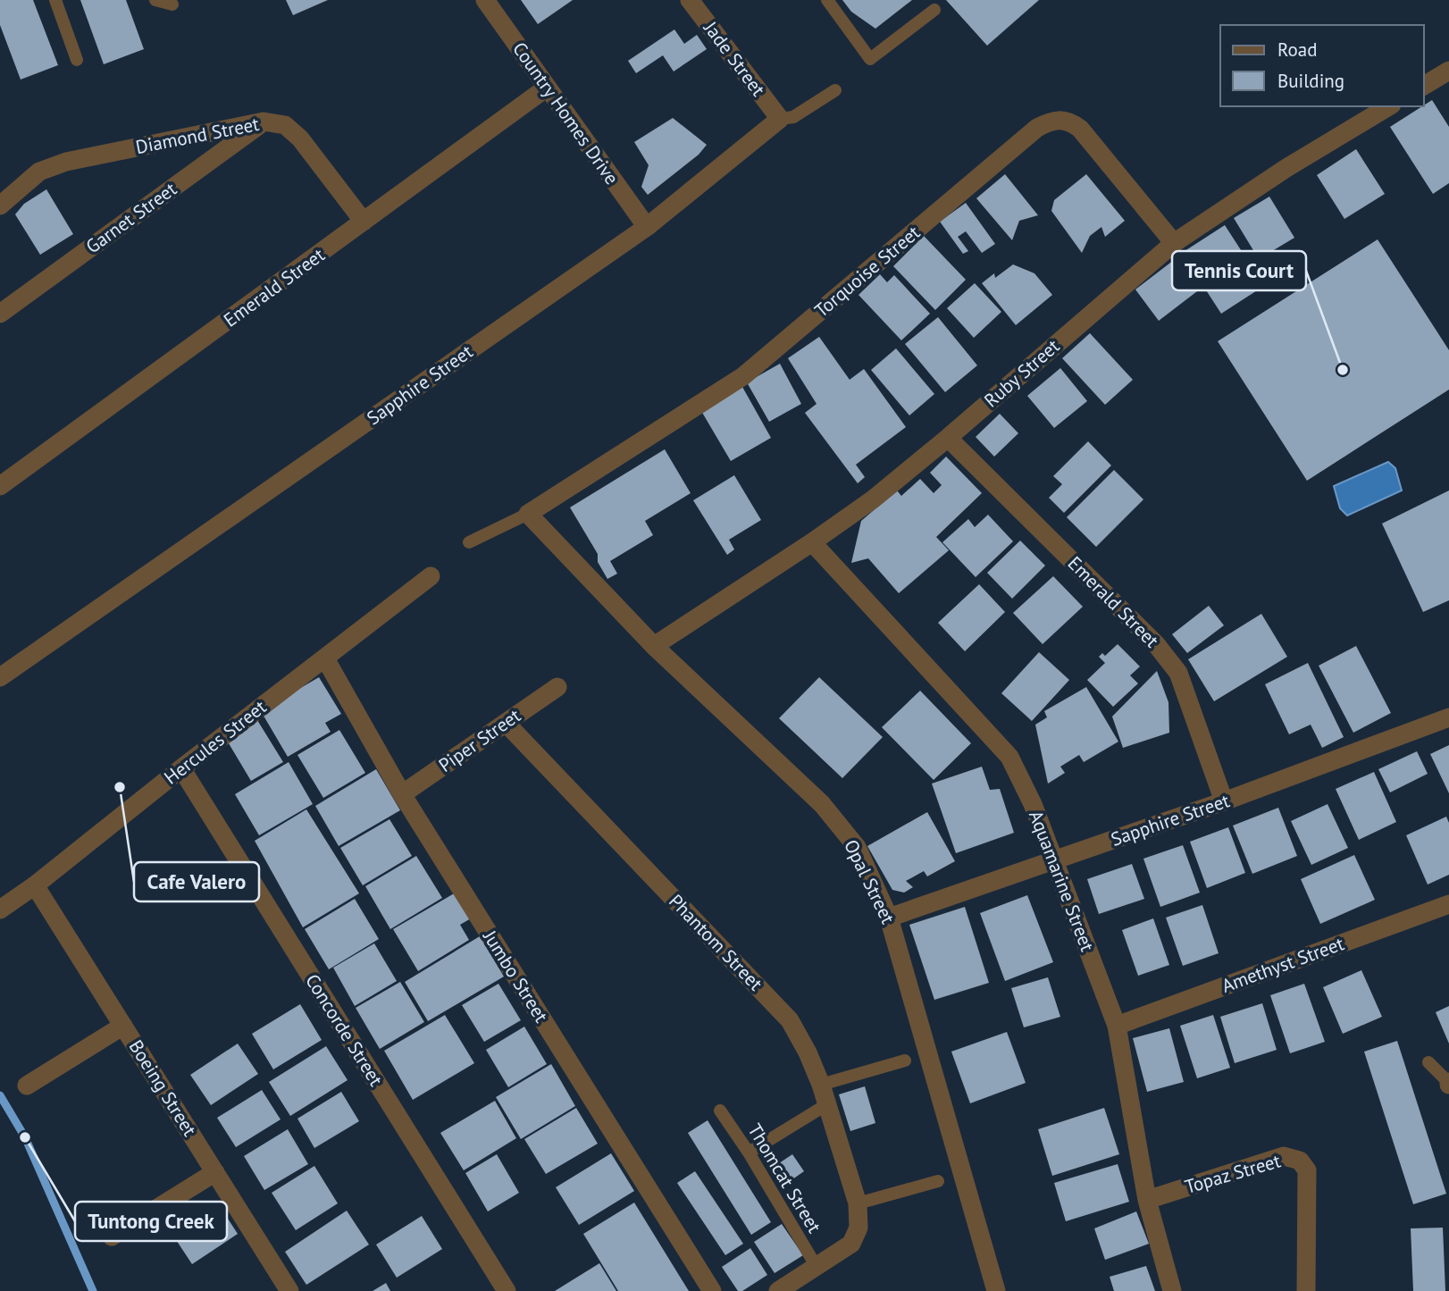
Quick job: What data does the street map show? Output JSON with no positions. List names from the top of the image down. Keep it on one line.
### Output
{"streets":{"street":["Jade Street","Country Homes Drive","Diamond Street","Garnet Street","Torquoise Street","Emerald Street","Ruby Street","Sapphire Street","Piper Street","Hercules Street","Aquamarine Street","Opal Street","Phantom Street","Amethyst Street","Jumbo Street","Concorde Street","Boeing Street","Topaz Street"],"lane":["Thomcat Street"]},"crossings":[["Jade Street","Sapphire Street"],["Country Homes Drive","Emerald Street"],["Country Homes Drive","Sapphire Street"],["Diamond Street","Garnet Street"],["Diamond Street","Emerald Street"],["Torquoise Street","Ruby Street"],["Torquoise Street","Opal Street"],["Emerald Street","Ruby Street"],["Emerald Street","Sapphire Street"],["Ruby Street","Aquamarine Street"],["Ruby Street","Opal Street"],["Sapphire Street","Aquamarine Street"],["Sapphire Street","Opal Street"],["Piper Street","Phantom Street"],["Piper Street","Jumbo Street"],["Hercules Street","Jumbo Street"],["Hercules Street","Concorde Street"],["Hercules Street","Boeing Street"],["Aquamarine Street","Amethyst Street"],["Aquamarine Street","Topaz Street"]],"places":["Tennis Court","Cafe Valero","Tuntong Creek"],"legend":["Road","Building"]}
